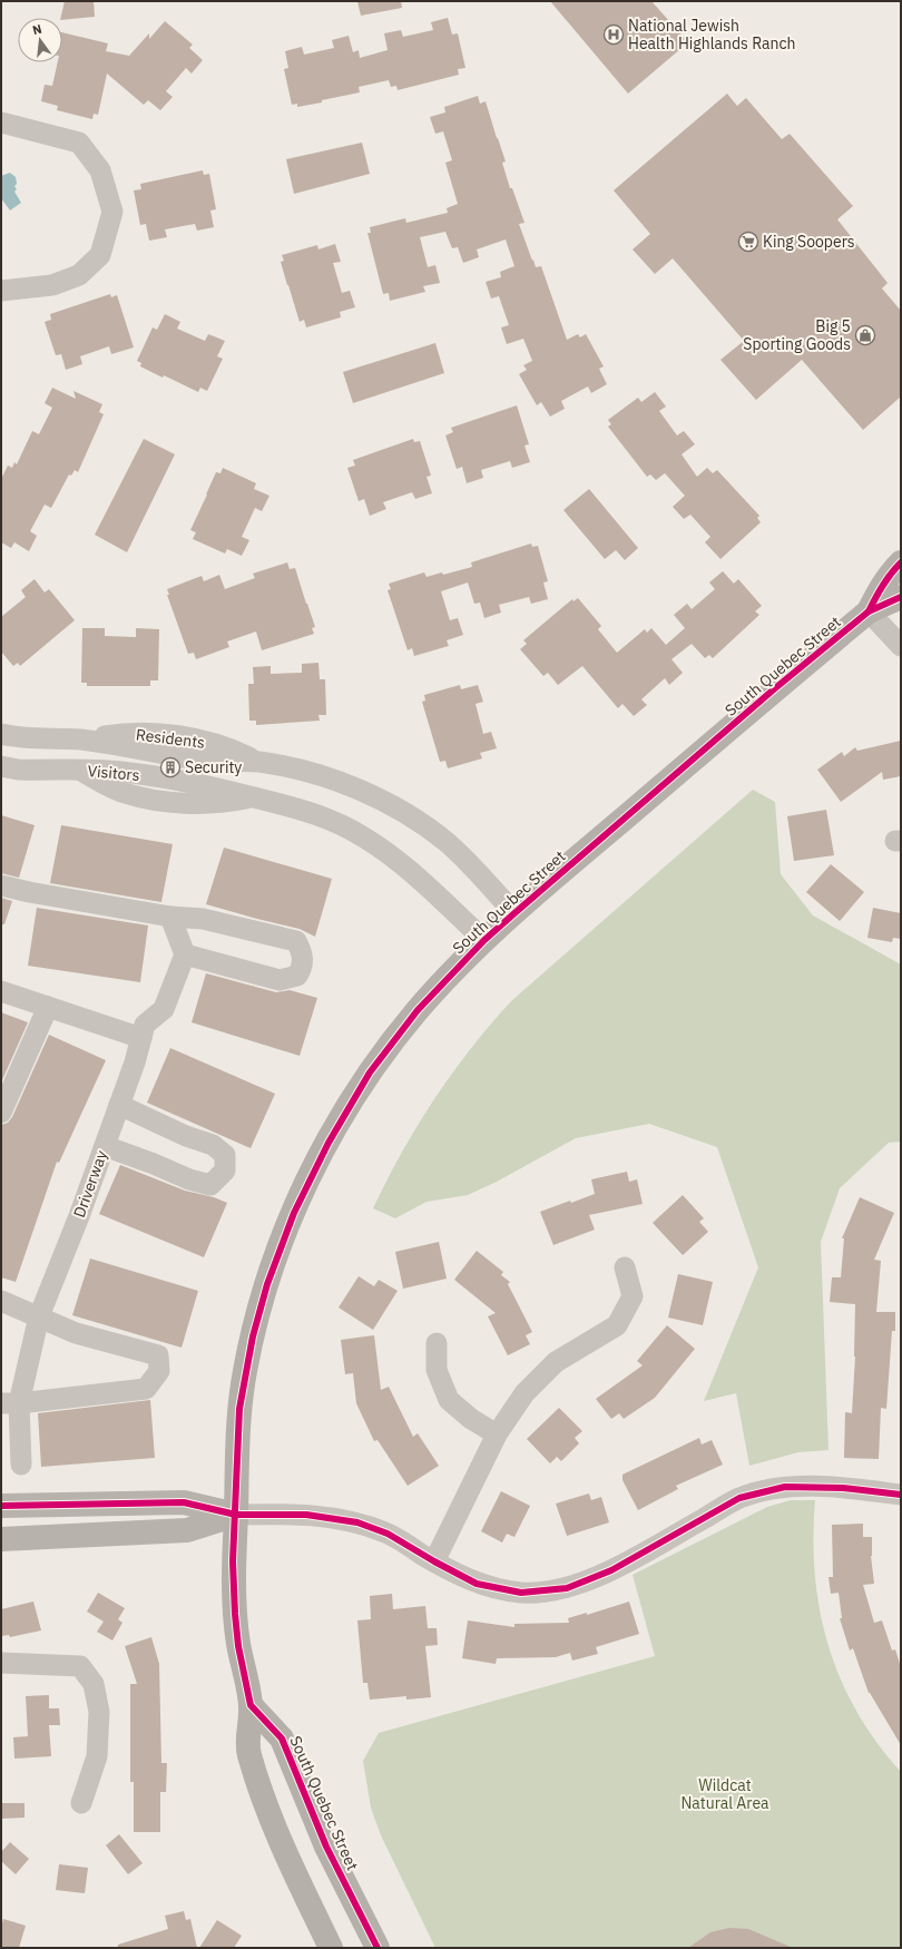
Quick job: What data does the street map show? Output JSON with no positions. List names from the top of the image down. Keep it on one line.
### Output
{"streets":{"main road":["South Quebec Street"],"street":["Visitors","Driverway"]},"crossings":[["South Quebec Street","Visitors"]],"parks":["Wildcat Natural Area"],"places":{"hospital":["National Jewish Health Highlands Ranch"],"supermarket":["King Soopers"],"shop":["Big 5 Sporting Goods"],"building":["Security"]},"north":"top"}
